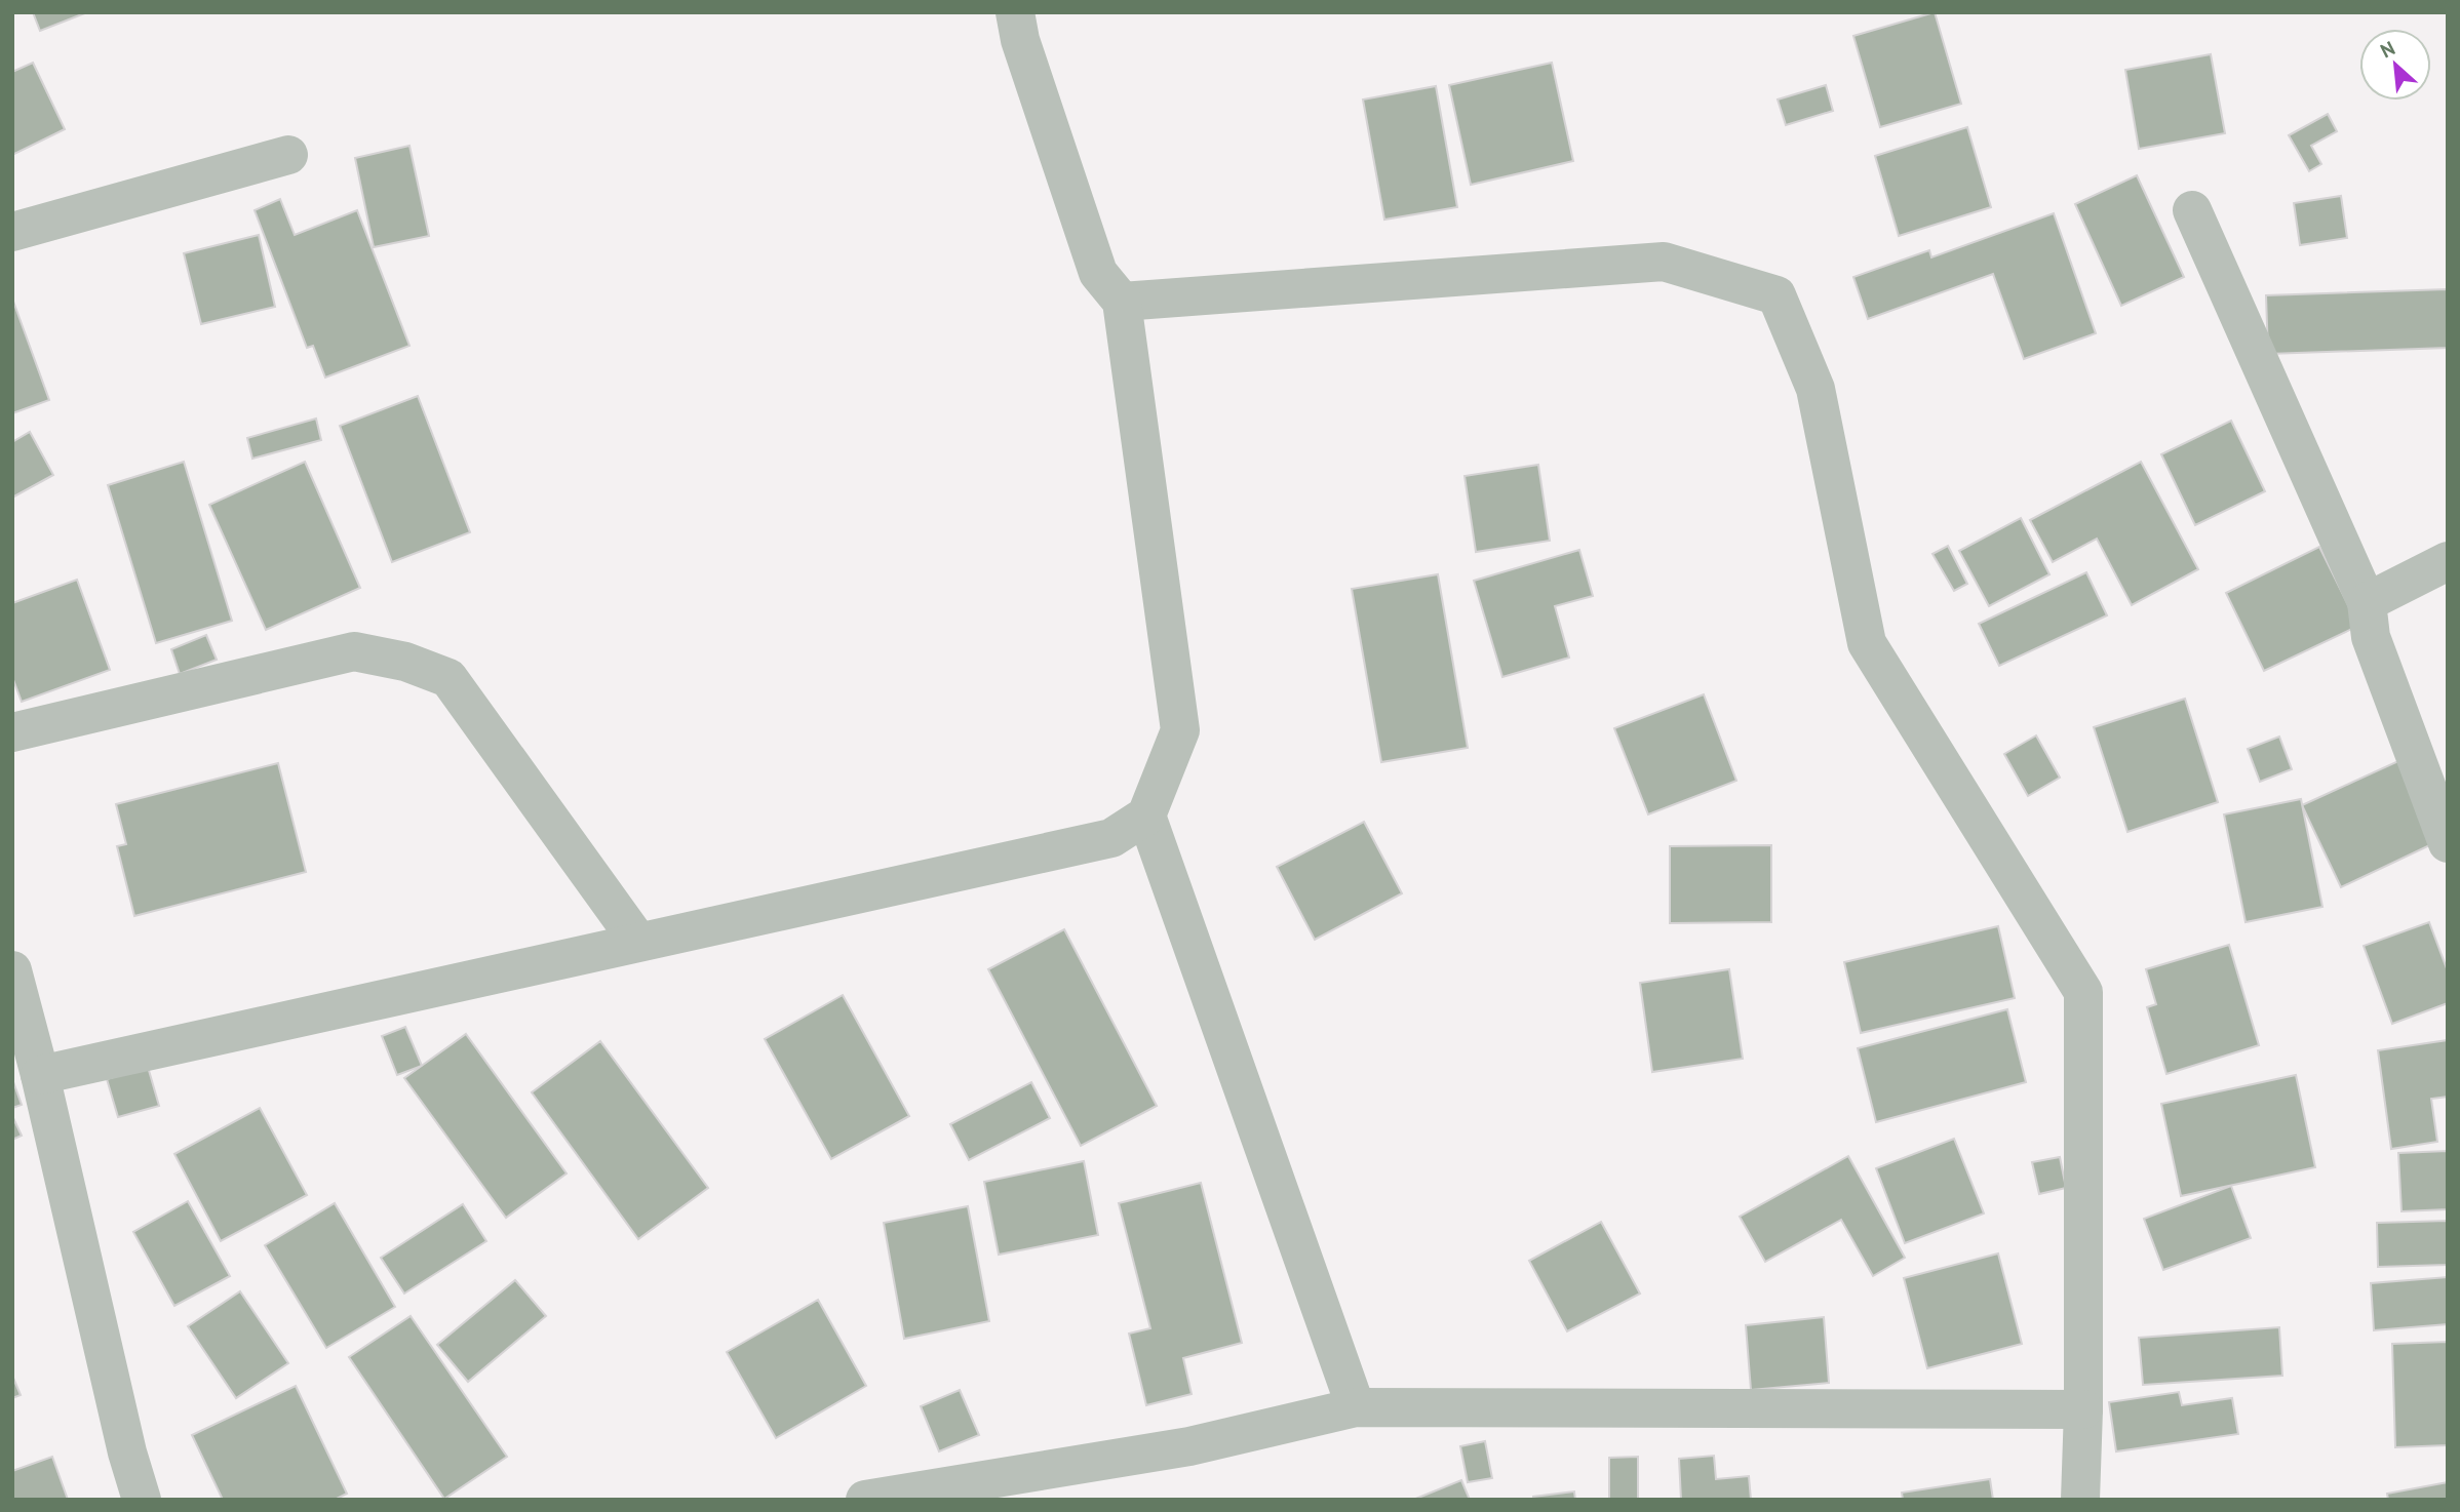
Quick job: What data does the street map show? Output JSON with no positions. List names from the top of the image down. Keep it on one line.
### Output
{"north":"top left"}
